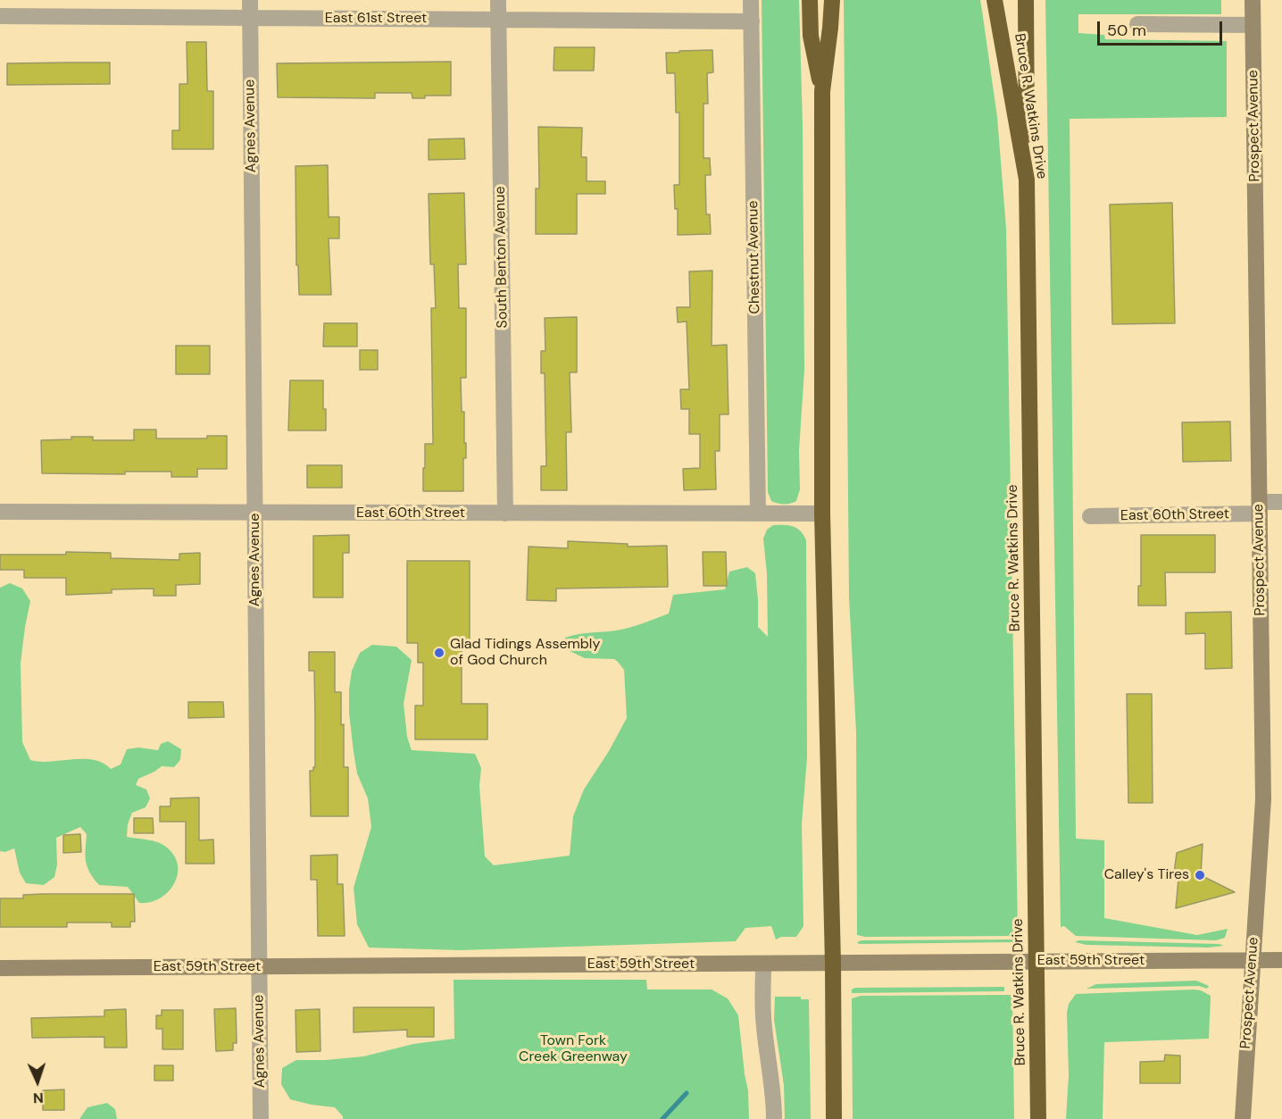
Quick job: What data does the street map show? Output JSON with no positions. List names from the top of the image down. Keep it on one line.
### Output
{"streets":{"highway":["Bruce R. Watkins Drive"],"street":["East 61st Street","Agnes Avenue","Prospect Avenue","South Benton Avenue","Chestnut Avenue","East 60th Street","East 59th Street"]},"crossings":[["East 61st Street","Agnes Avenue"],["East 61st Street","South Benton Avenue"],["East 61st Street","Chestnut Avenue"],["Bruce R. Watkins Drive","East 59th Street"],["Agnes Avenue","East 60th Street"],["Agnes Avenue","East 59th Street"],["Prospect Avenue","East 60th Street"],["Prospect Avenue","East 59th Street"],["South Benton Avenue","East 60th Street"],["Chestnut Avenue","East 60th Street"]],"parks":["Town Fork Creek Greenway"],"places":["Glad Tidings Assembly of God Church","Calley's Tires"],"scale_bar":"50 m","north":"bottom"}
